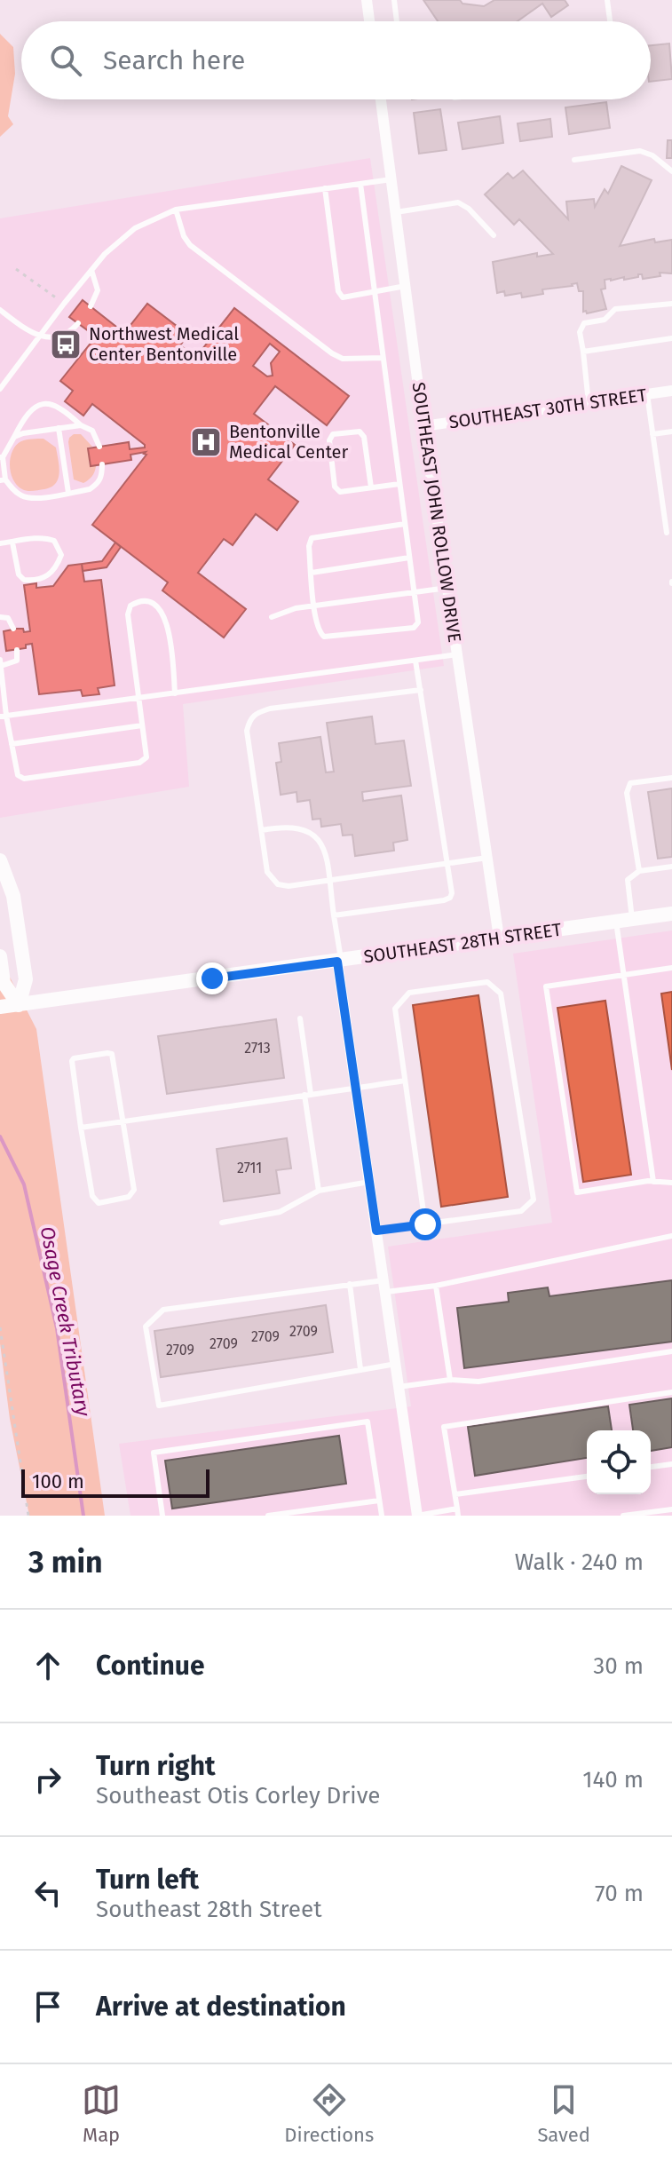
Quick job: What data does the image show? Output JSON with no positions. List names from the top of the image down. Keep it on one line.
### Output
{"streets":{"main road":["SOUTHEAST 28TH STREET"],"street":["SOUTHEAST 30TH STREET","SOUTHEAST JOHN ROLLOW DRIVE"]},"crossings":[["SOUTHEAST 30TH STREET","SOUTHEAST JOHN ROLLOW DRIVE"],["SOUTHEAST JOHN ROLLOW DRIVE","SOUTHEAST 28TH STREET"]],"water":["Osage Creek Tributary"],"places":{"bus stop":["Northwest Medical Center Bentonville"],"hospital":["Bentonville Medical Center"]},"house_numbers":["2713","2711","2709","2709","2709","2709"],"scale_bar":"100 m","page":{"search":"Search here","scale":"100 m","heading":["3 min","Walk · 240 m"],"list":[["Continue","30 m"],["Turn right","Southeast Otis Corley Drive","140 m"],["Turn left","Southeast 28th Street","70 m"],"Arrive at destination"],"nav":["Map","Directions","Saved"]}}
